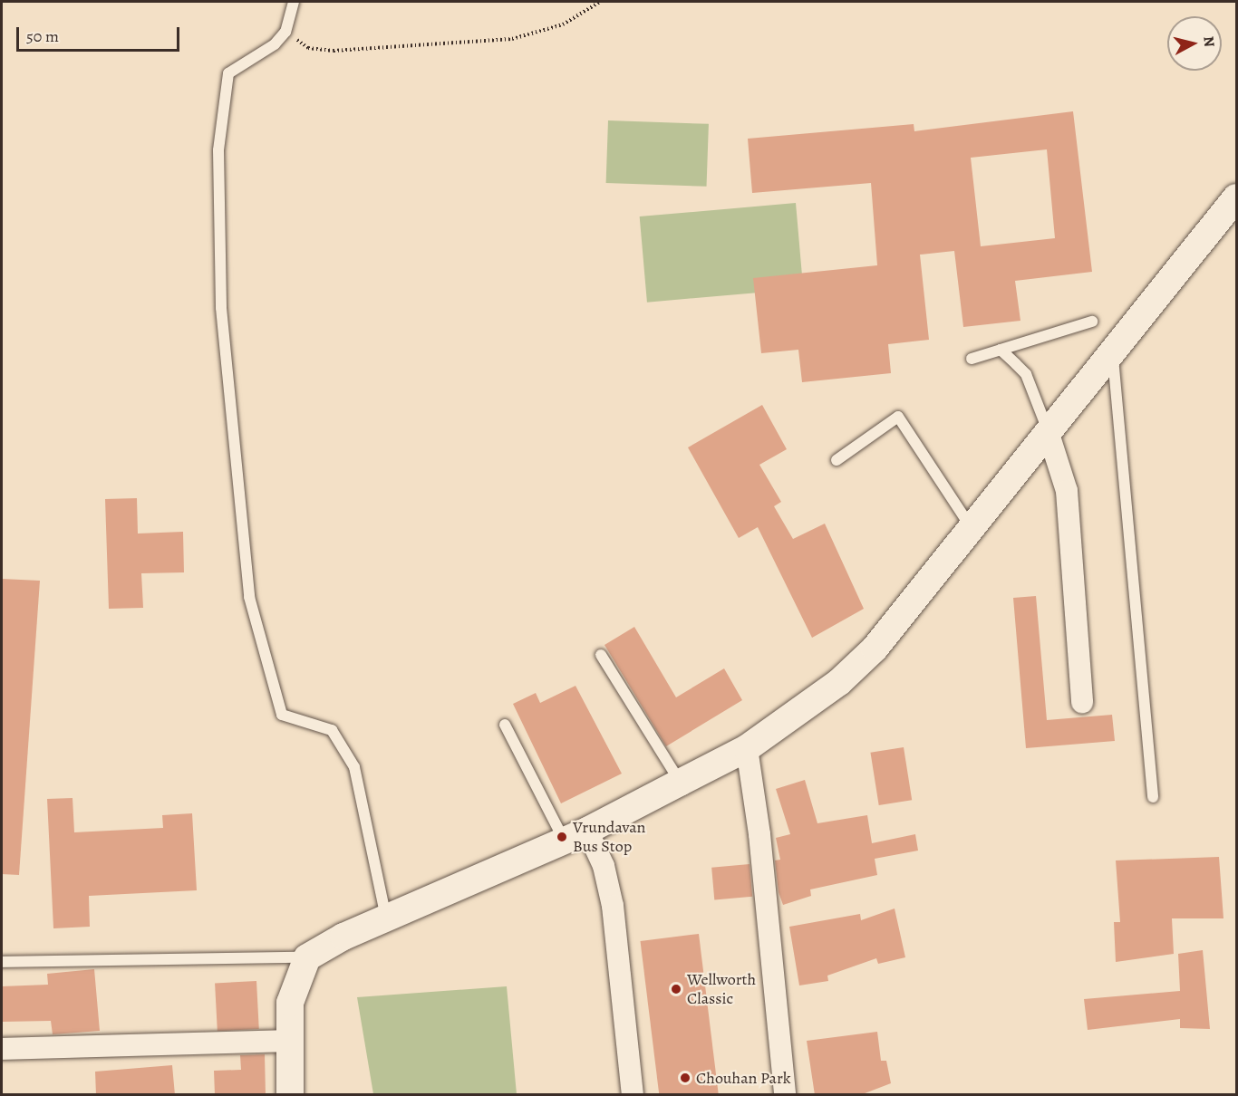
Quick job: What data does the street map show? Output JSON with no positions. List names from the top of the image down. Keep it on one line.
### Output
{"places":["Vrundavan Bus Stop","Wellworth Classic","Chouhan Park"],"scale_bar":"50 m","north":"right"}
